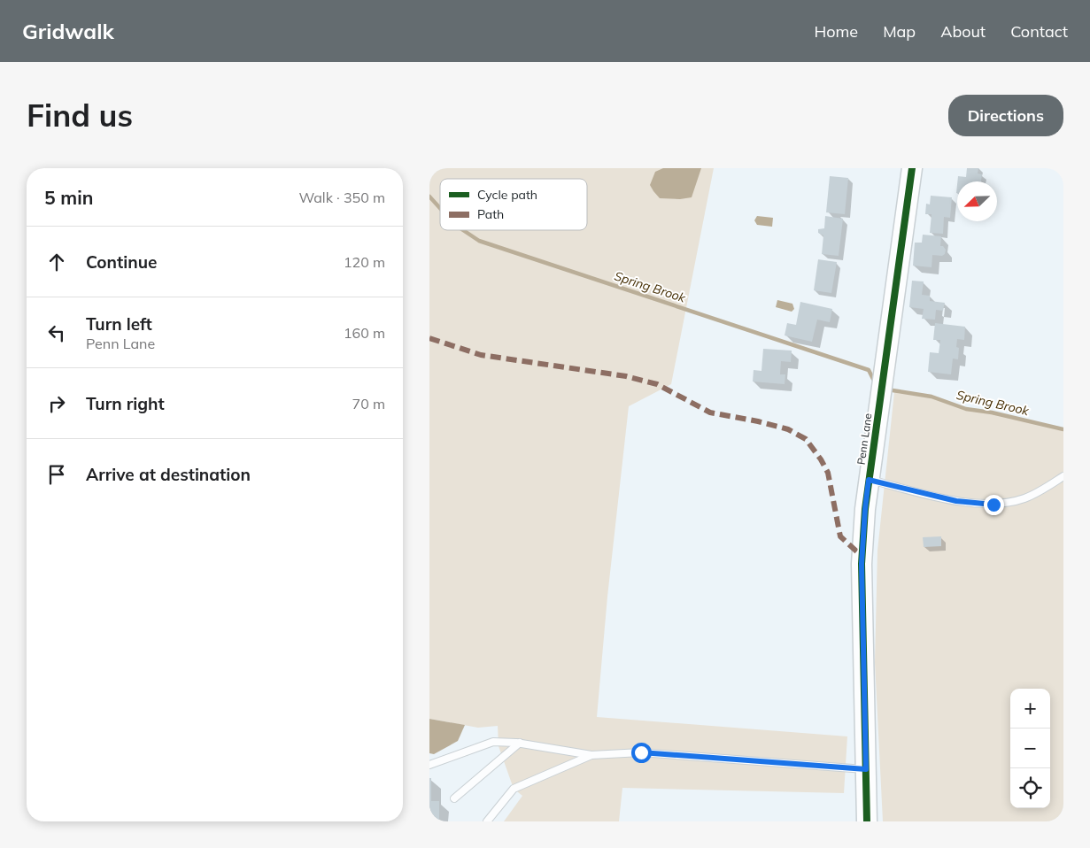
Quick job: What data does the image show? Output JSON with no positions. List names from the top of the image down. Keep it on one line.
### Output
{"streets":{"street":["Penn Lane"]},"water":["Spring Brook"],"legend":["Cycle path","Path"],"north":"bottom left","page":{"header":"Gridwalk","nav":["Home","Map","About","Contact"],"buttons":"Directions","title":"Find us","heading":["5 min","Walk · 350 m"],"list":[["Continue","120 m"],["Turn left","Penn Lane","160 m"],["Turn right","70 m"],"Arrive at destination"],"map_buttons":["+","−"]}}
